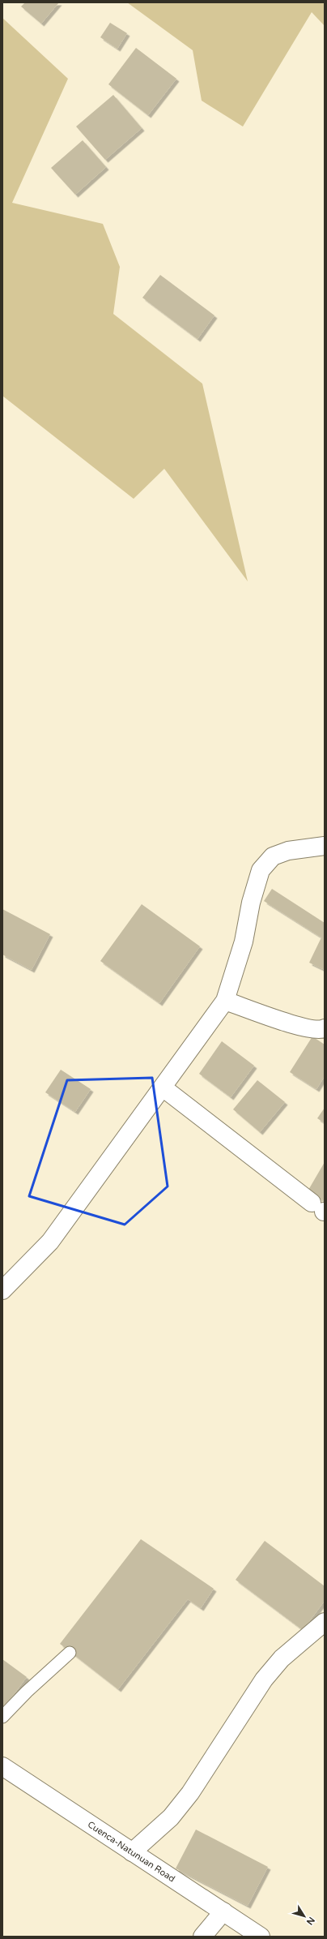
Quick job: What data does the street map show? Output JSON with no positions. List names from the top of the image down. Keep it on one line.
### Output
{"streets":{"street":["Cuenca-Natunuan Road"]},"north":"bottom right"}
